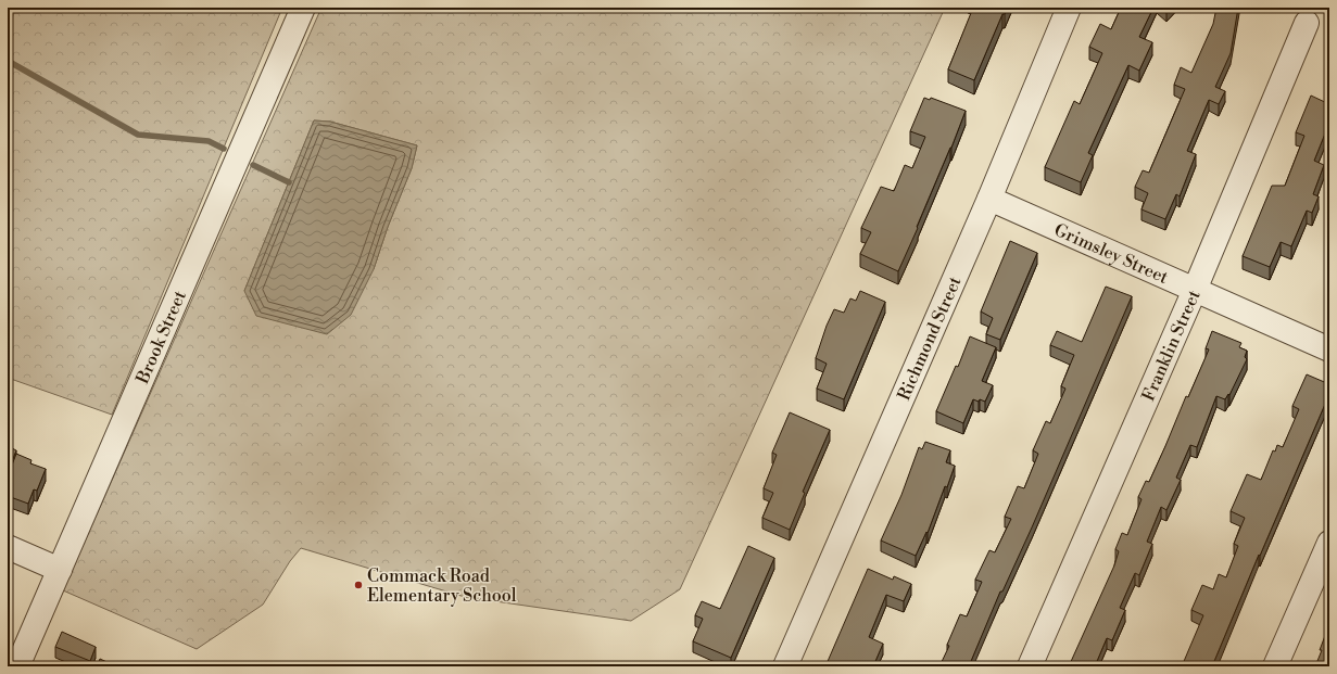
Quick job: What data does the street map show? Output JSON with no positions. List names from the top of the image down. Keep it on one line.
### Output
{"streets":{"street":["Grimsley Street","Brook Street","Richmond Street","Franklin Street"]},"crossings":[["Grimsley Street","Richmond Street"],["Grimsley Street","Franklin Street"]],"places":["Commack Road Elementary School"]}
